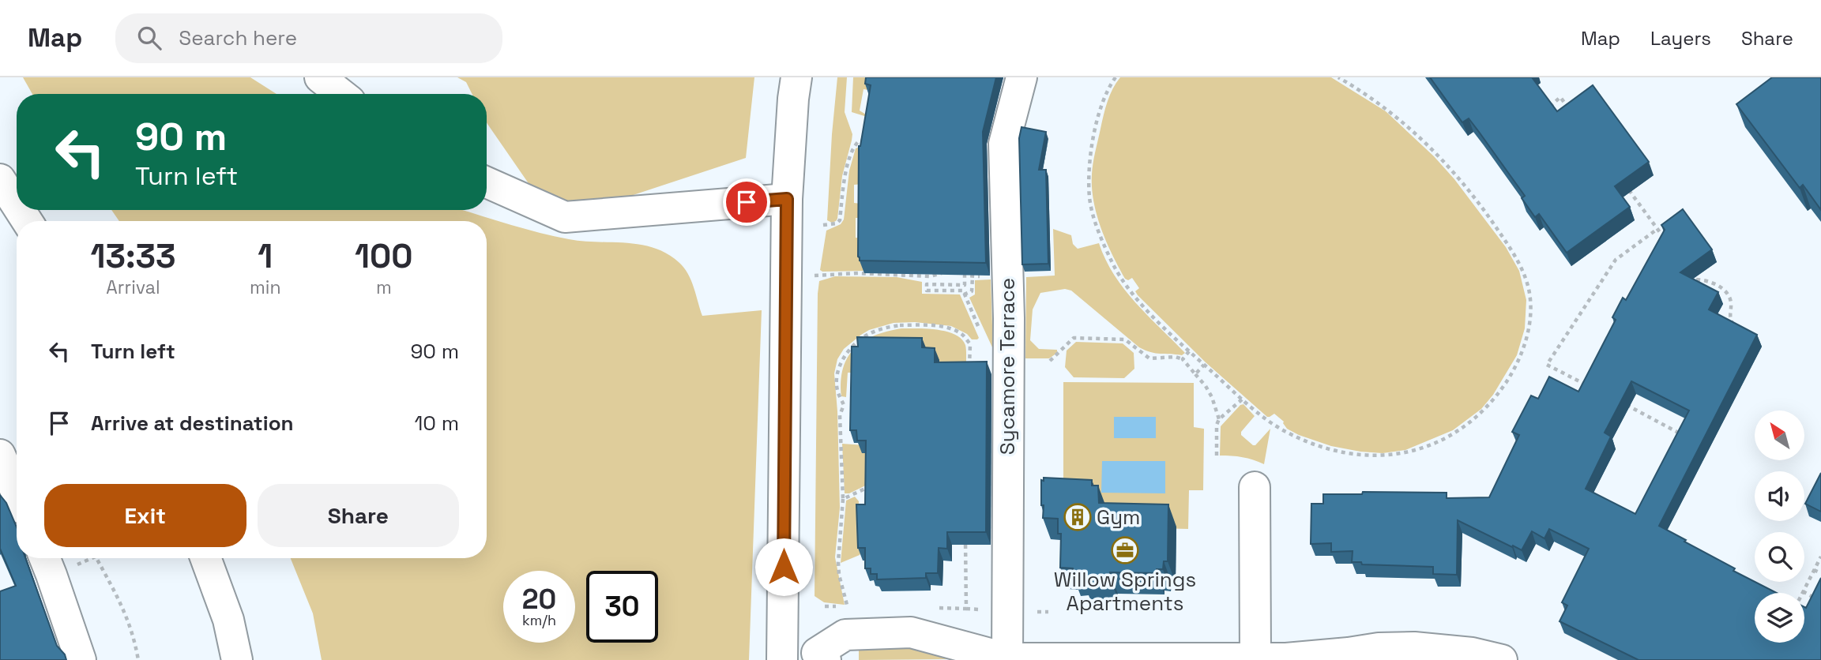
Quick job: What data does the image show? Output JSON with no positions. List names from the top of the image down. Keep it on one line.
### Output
{"streets":{"street":["Sycamore Terrace"]},"places":{"building":["Gym"],"office":["Willow Springs Apartments"]},"north":"top left","page":{"header":"Map","search":"Search here","nav":["Map","Layers","Share"],"turn":["90 m","Turn left"],"eta":["13:33","Arrival","1","min","100","m"],"list":[{"name":"Turn left","value":"90 m"},{"name":"Arrive at destination","value":"10 m"}],"buttons":["Exit","Share"],"speed":"20 km/h","limit":"30"}}
